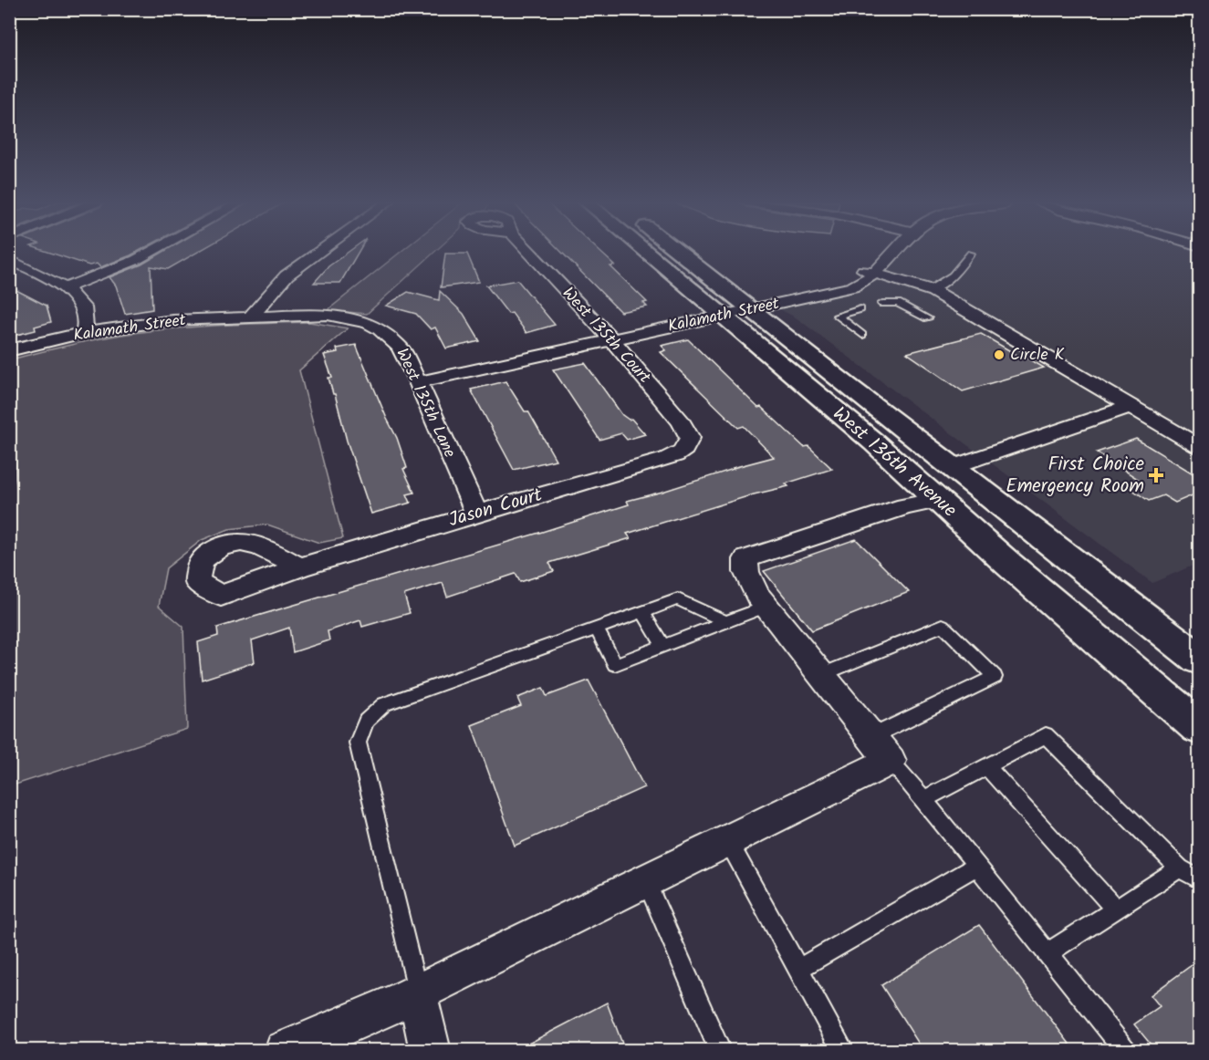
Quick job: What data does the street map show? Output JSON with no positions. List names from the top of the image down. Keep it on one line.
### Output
{"streets":{"main road":["West 136th Avenue"],"street":["Kalamath Street","West 135th Court","West 135th Lane","Jason Court"]},"crossings":[["Kalamath Street","West 135th Court"],["Kalamath Street","West 135th Lane"],["Kalamath Street","West 136th Avenue"],["West 135th Court","Jason Court"],["West 135th Lane","Jason Court"]],"places":{"other":["Circle K"],"health":["First Choice Emergency Room"]}}
